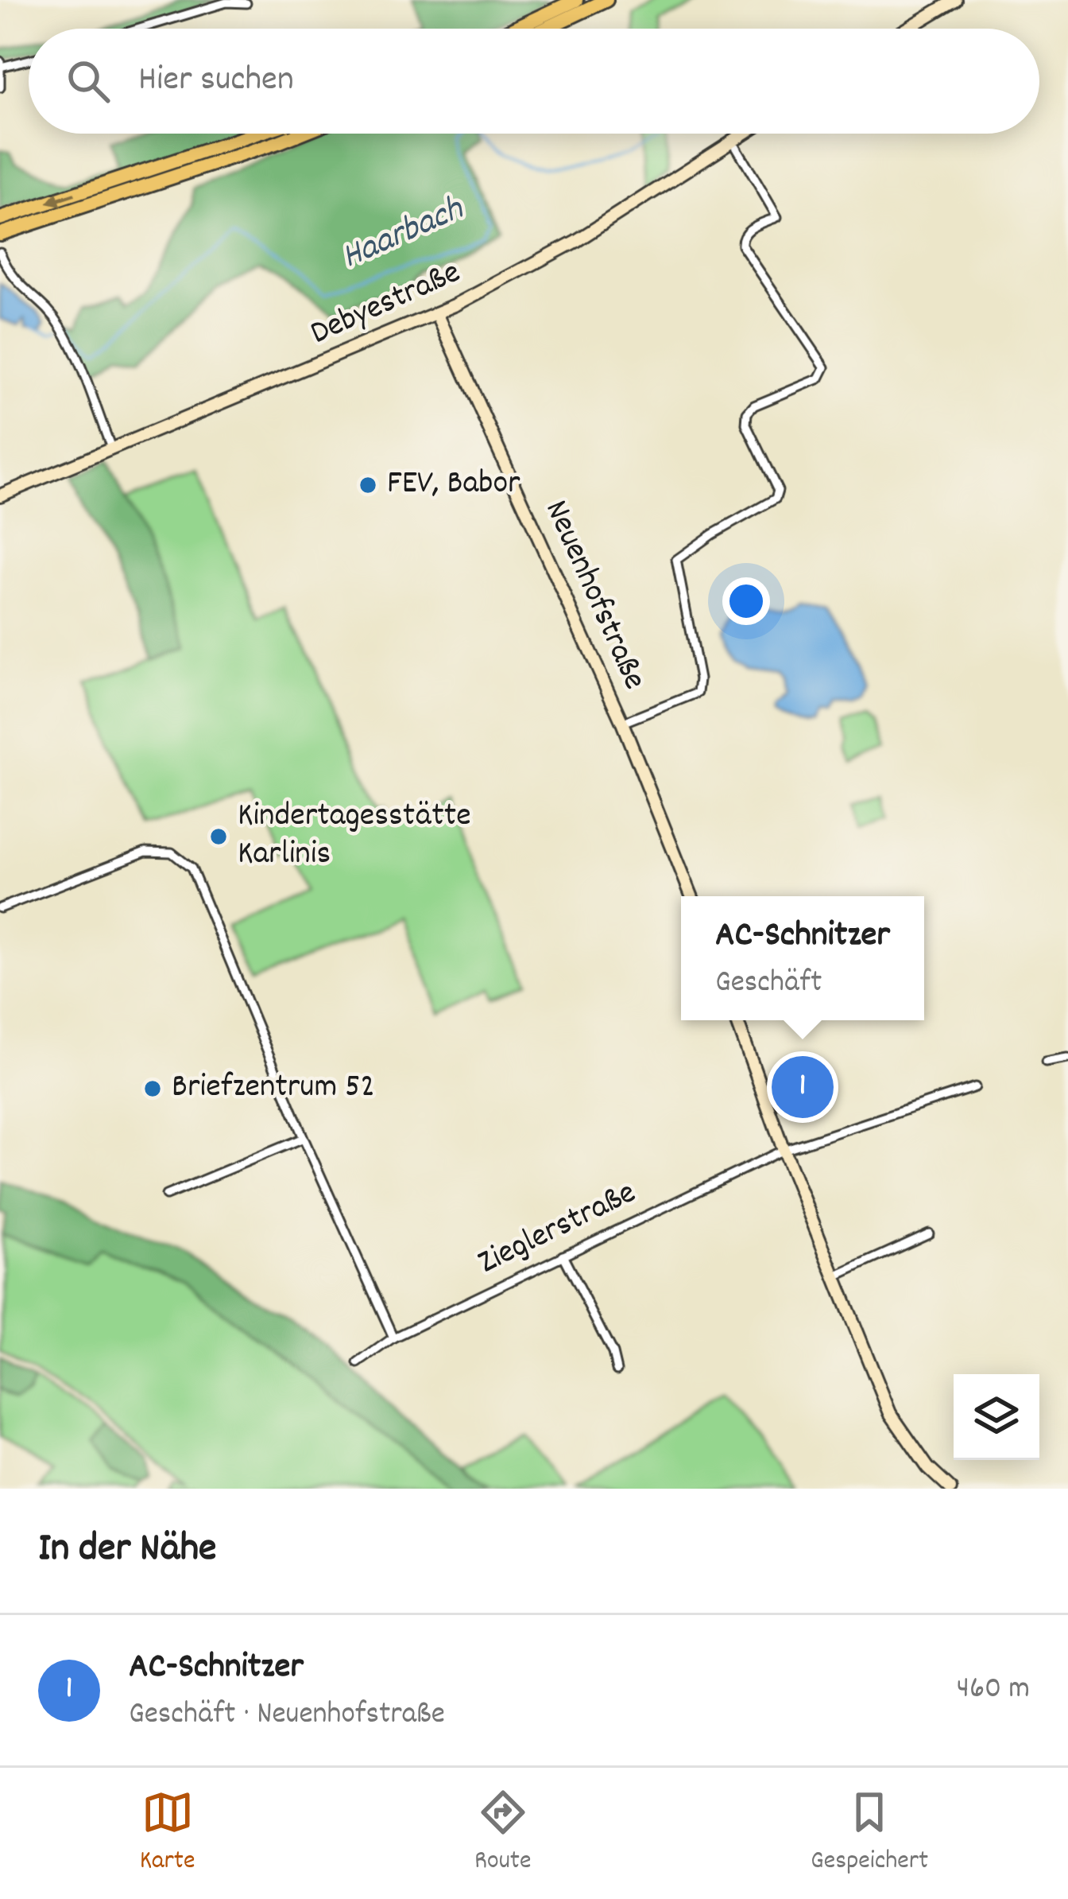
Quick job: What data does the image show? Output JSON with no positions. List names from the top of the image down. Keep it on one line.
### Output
{"streets":{"street":["Debyestraße","Neuenhofstraße","Zieglerstraße"]},"crossings":[["Debyestraße","Neuenhofstraße"]],"water":["Haarbach"],"places":["FEV, Babor","Kindertagesstätte Karlinis","Briefzentrum 52"],"page":{"search":"Hier suchen","popup":["AC-Schnitzer","Geschäft"],"pins":"1","heading":"In der Nähe","list":[{"mark":"1","name":"AC-Schnitzer","note":"Geschäft · Neuenhofstraße","value":"460 m"}],"nav":["Karte","Route","Gespeichert"]}}
